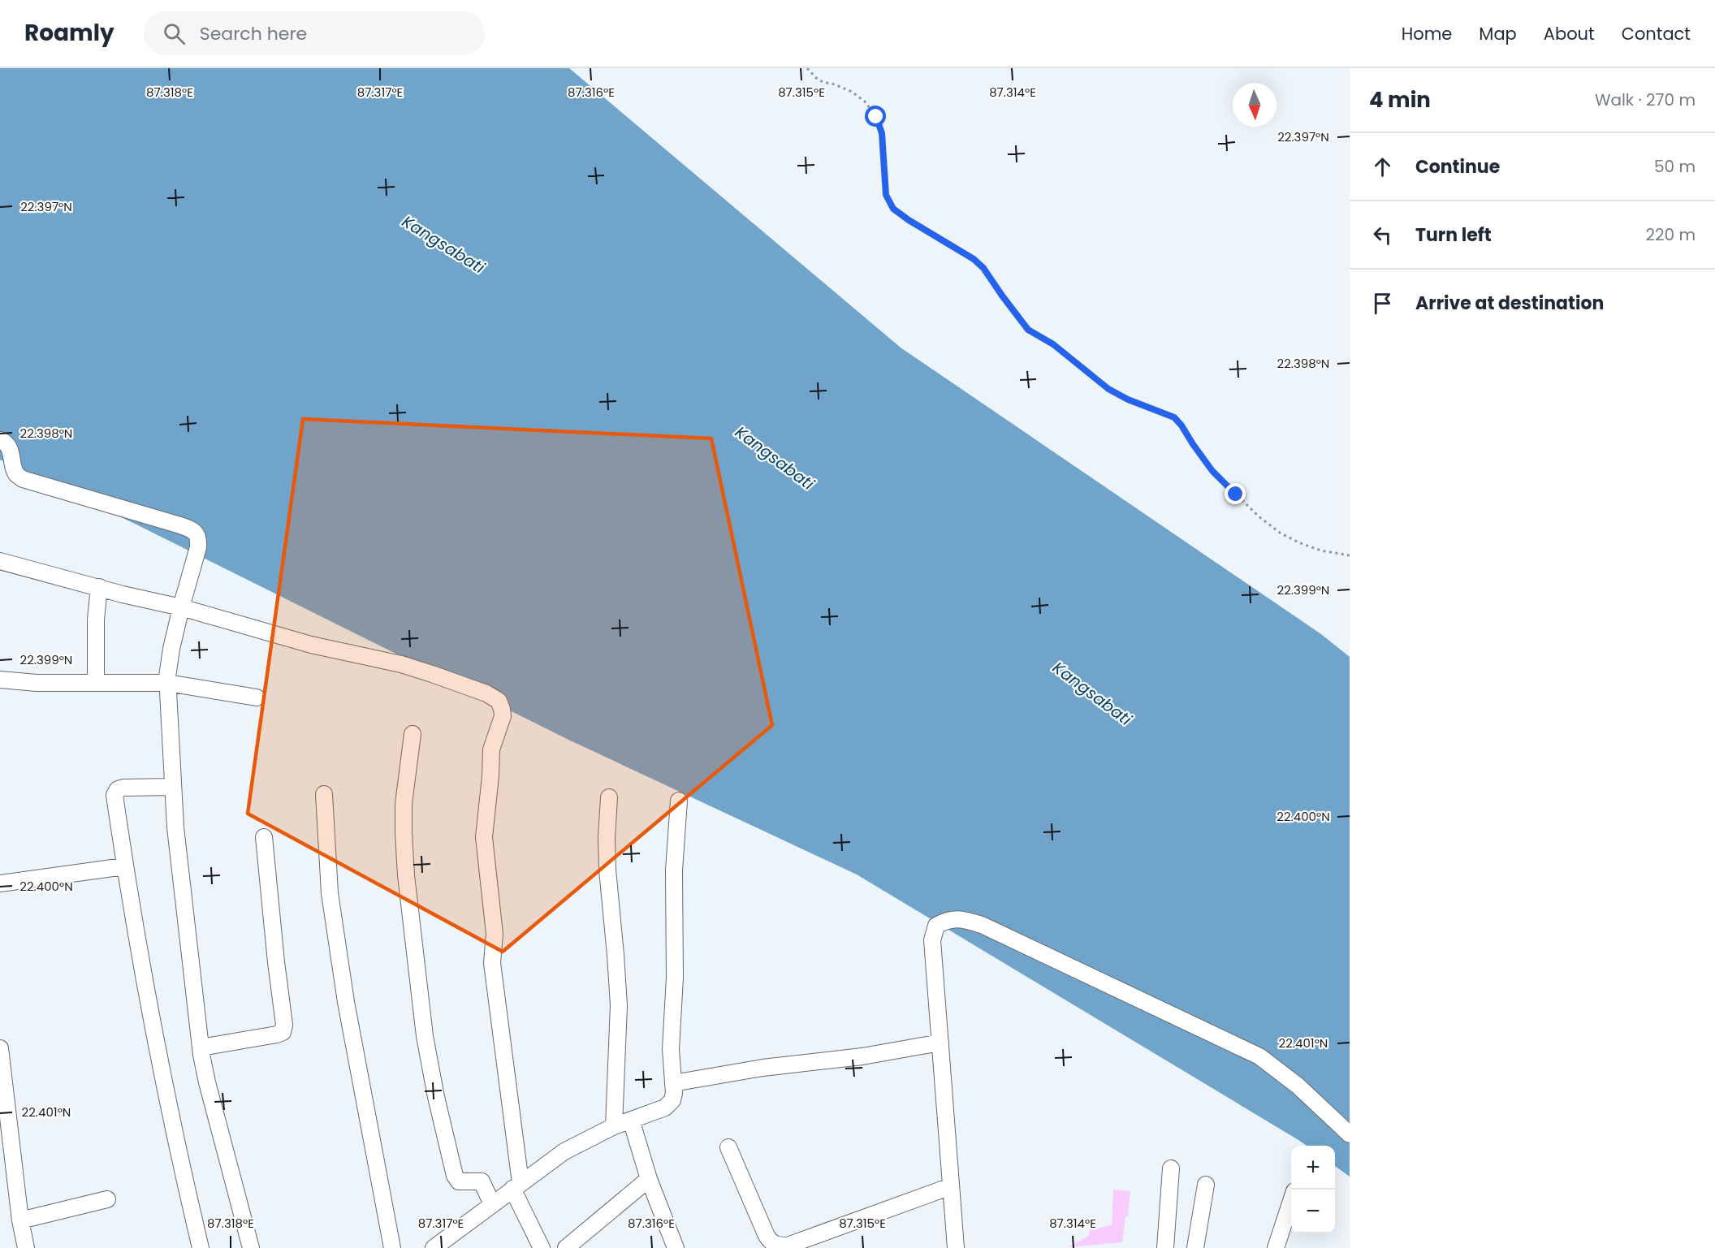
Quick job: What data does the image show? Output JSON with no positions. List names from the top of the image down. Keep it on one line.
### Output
{"water":["Kangsabati"],"north":"bottom","page":{"header":"Roamly","search":"Search here","nav":["Home","Map","About","Contact"],"heading":["4 min","Walk · 270 m"],"list":[["Continue","50 m"],["Turn left","220 m"],"Arrive at destination"],"map_buttons":["+","−"]},"coordinates":["87.318°E","87.317°E","87.316°E","87.315°E","87.314°E","22.397°N","22.398°N","22.399°N","22.400°N","22.401°N"]}
